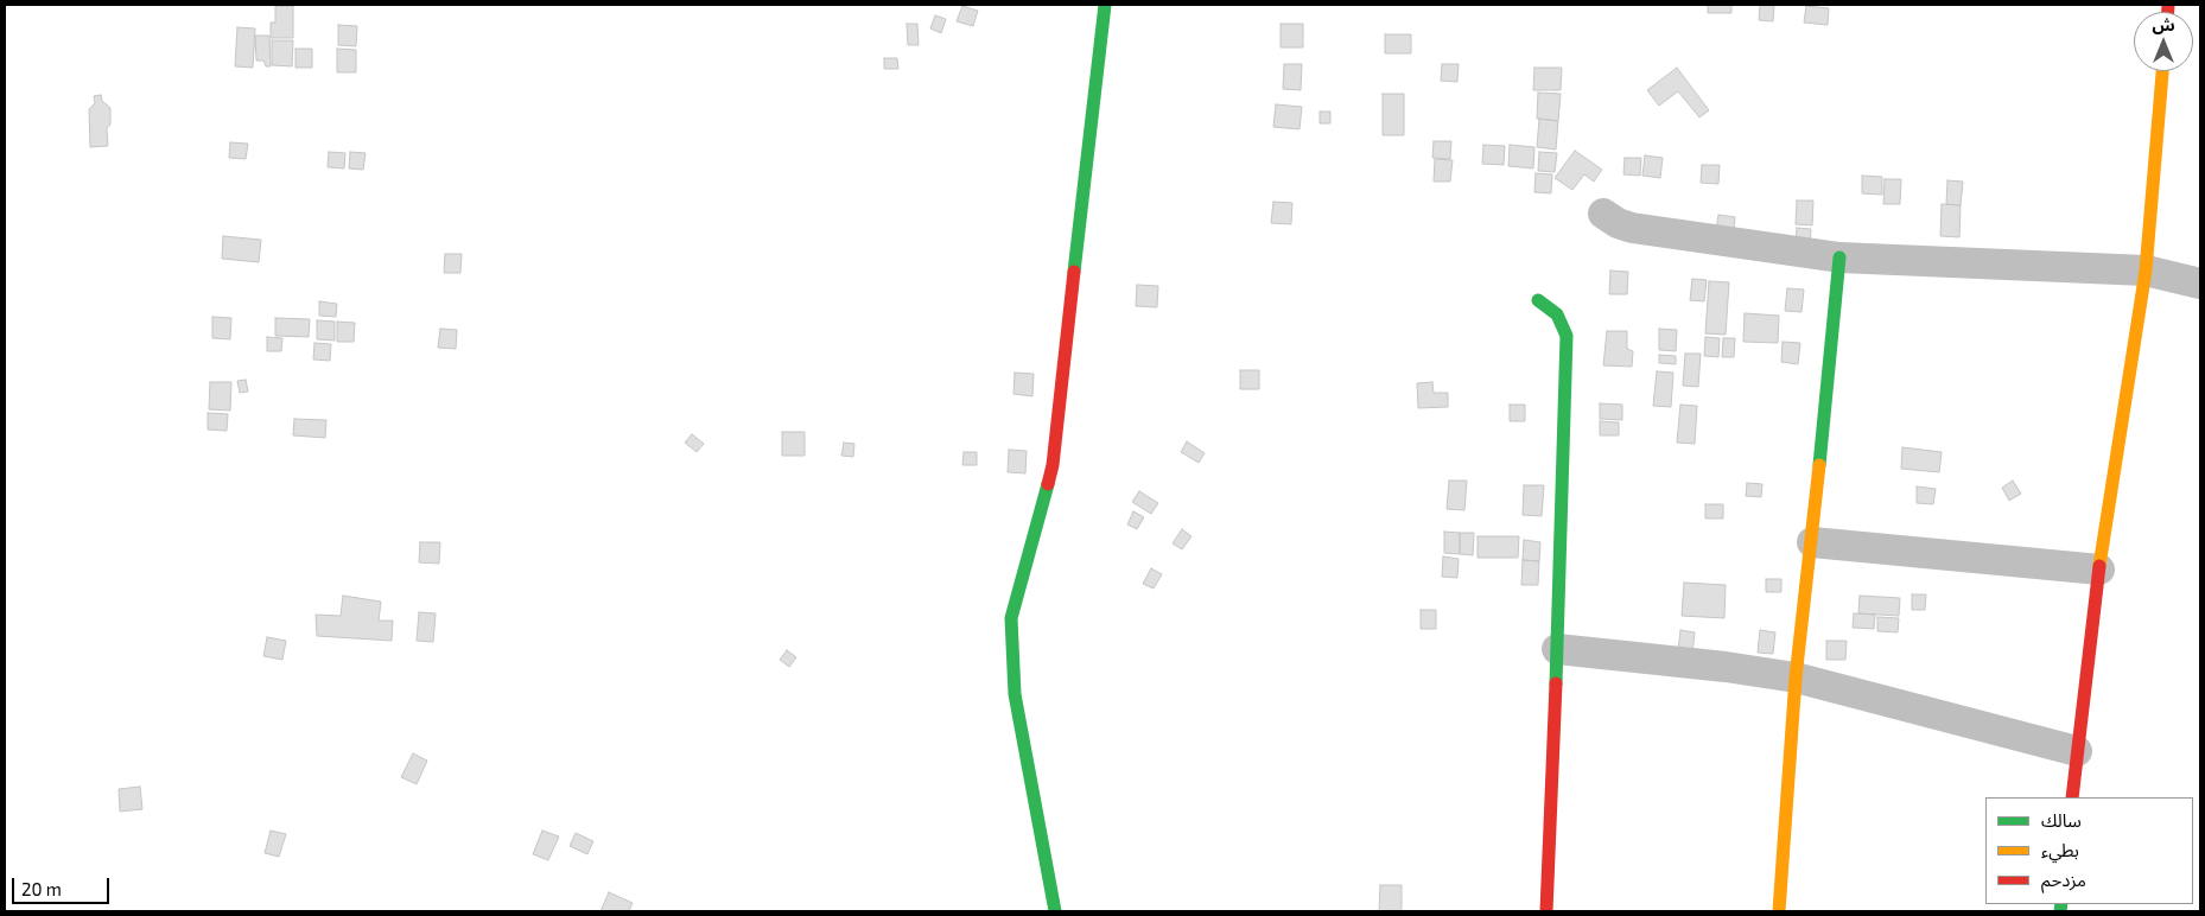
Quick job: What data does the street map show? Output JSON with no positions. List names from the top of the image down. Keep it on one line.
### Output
{"legend":["سالك","بطيء","مزدحم"],"scale_bar":"20 m","north":"top"}
